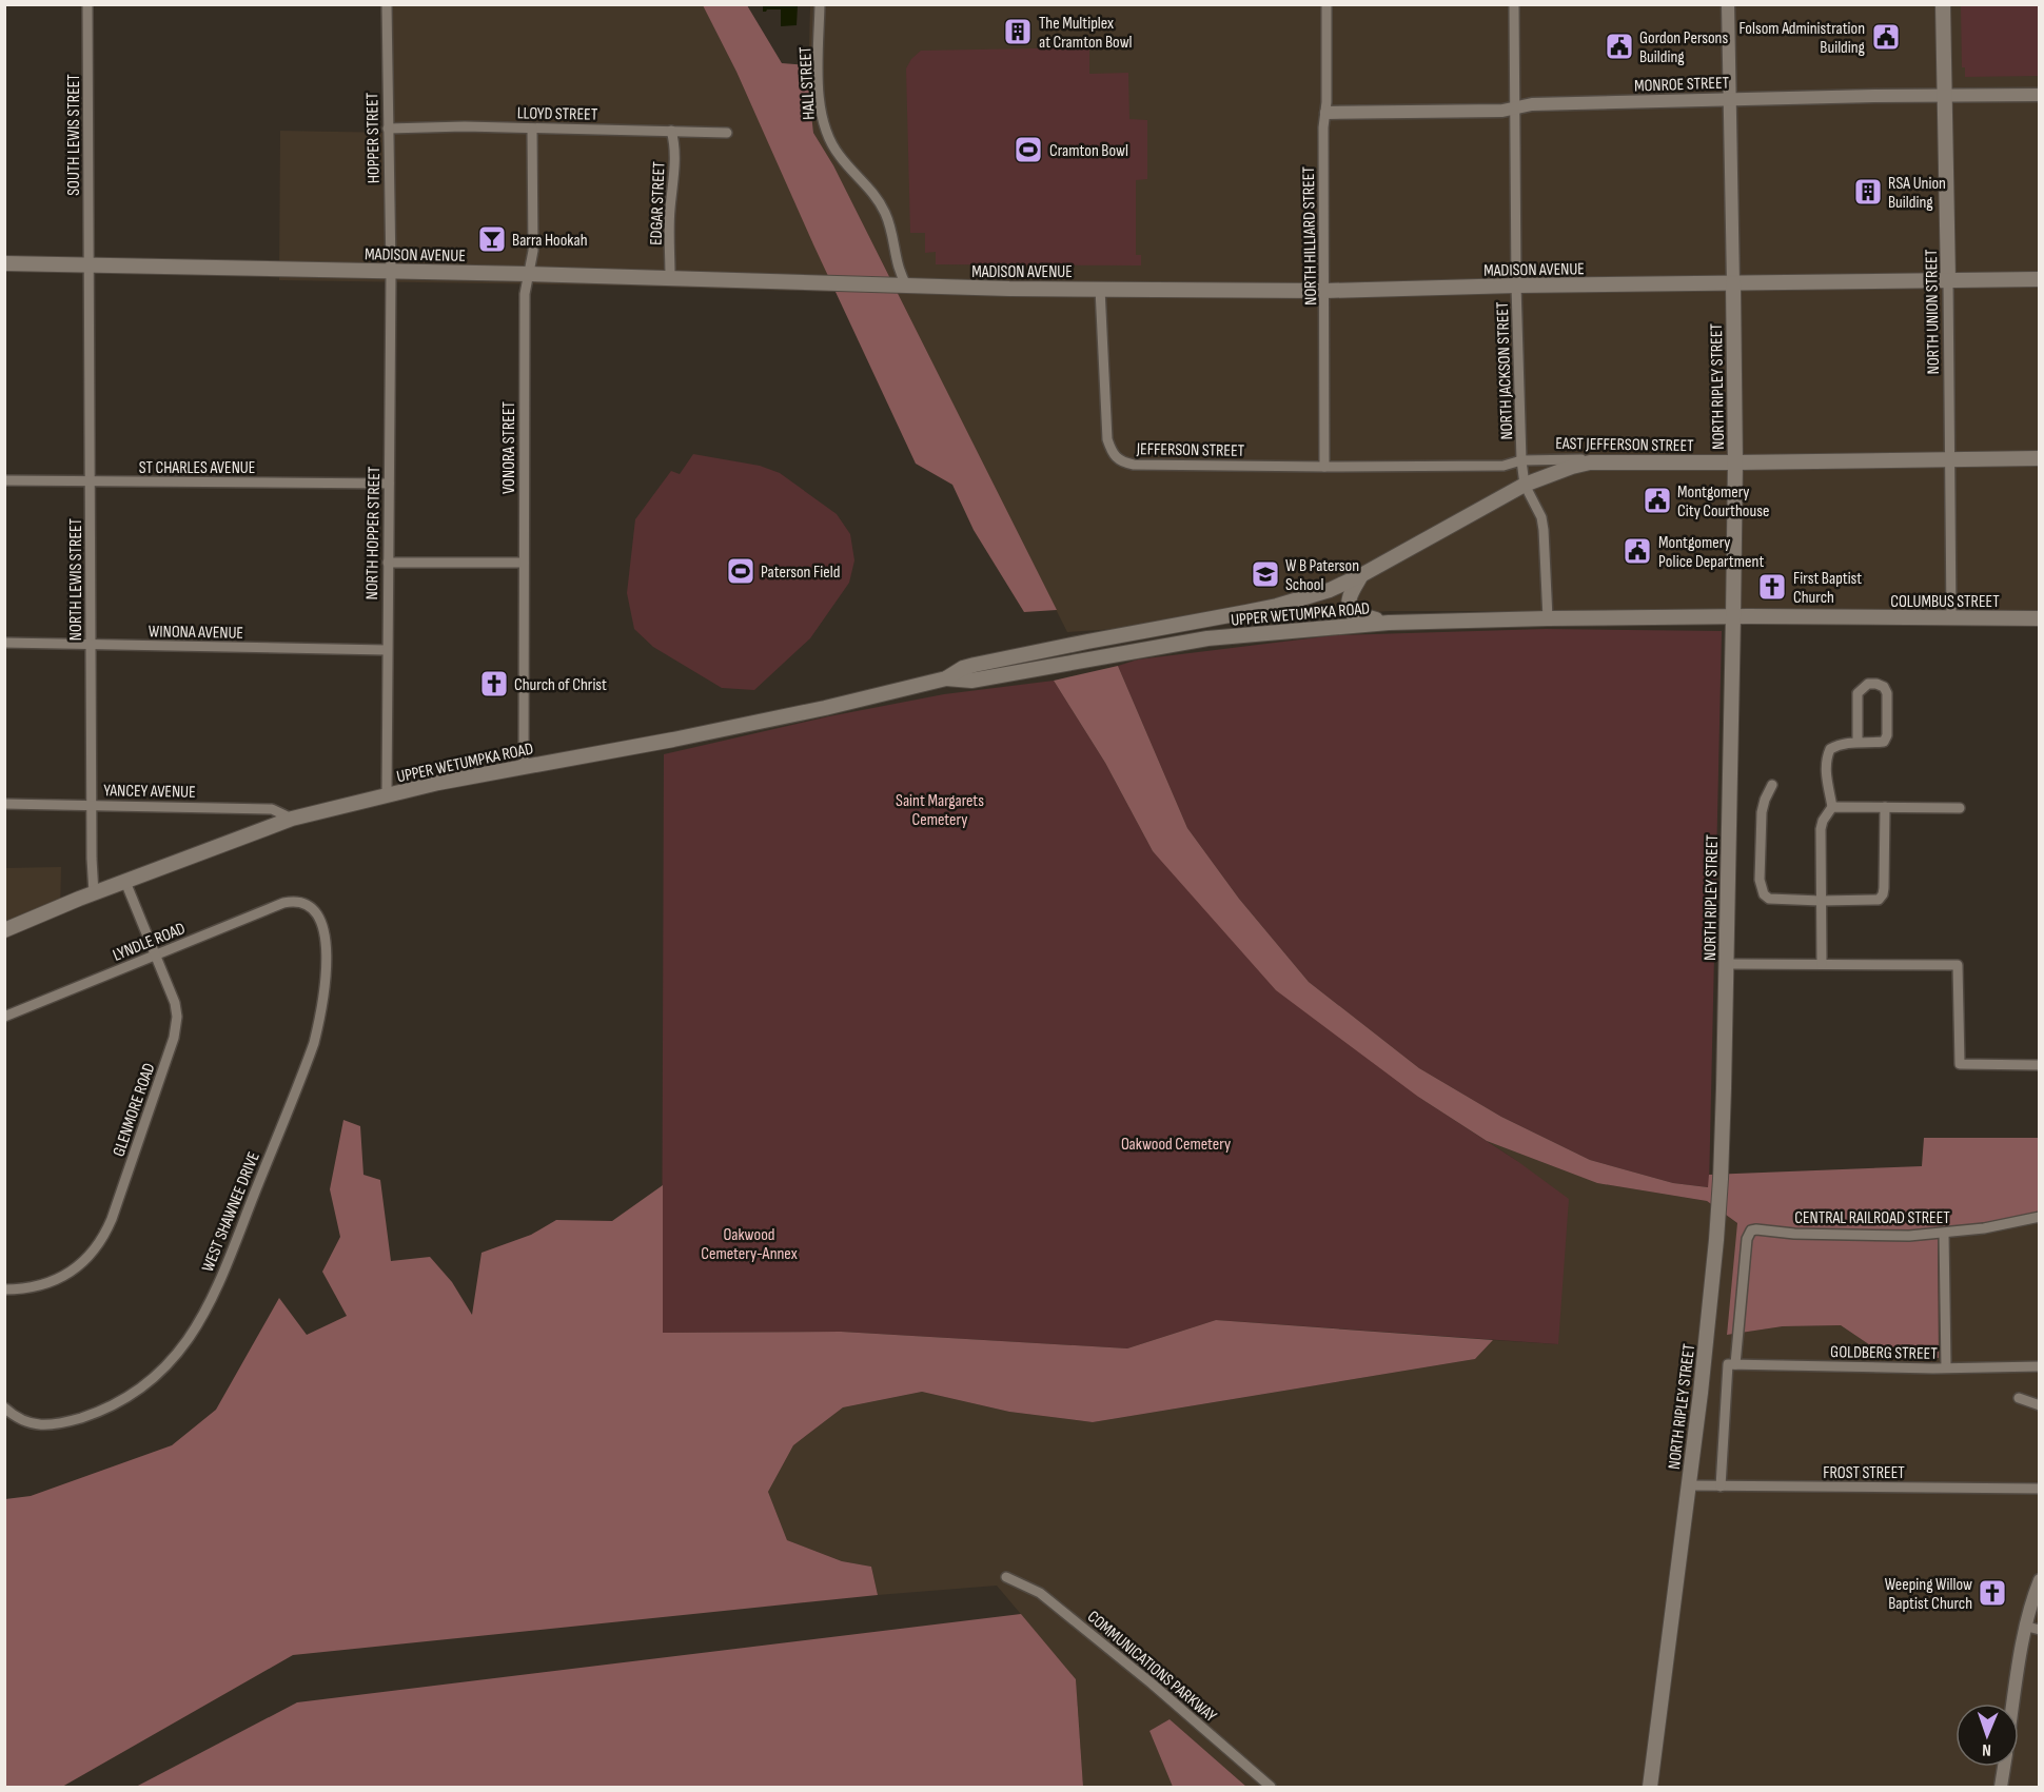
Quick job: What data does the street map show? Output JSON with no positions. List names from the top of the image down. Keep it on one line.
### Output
{"streets":{"main road":["MADISON AVENUE","NORTH UNION STREET","NORTH RIPLEY STREET","EAST JEFFERSON STREET","COLUMBUS STREET","UPPER WETUMPKA ROAD"],"street":["HALL STREET","MONROE STREET","LLOYD STREET","SOUTH LEWIS STREET","HOPPER STREET","EDGAR STREET","NORTH HILLIARD STREET","NORTH JACKSON STREET","VONORA STREET","JEFFERSON STREET","ST CHARLES AVENUE","NORTH HOPPER STREET","NORTH LEWIS STREET","WINONA AVENUE","YANCEY AVENUE","LYNDLE ROAD","GLENMORE ROAD","WEST SHAWNEE DRIVE","CENTRAL RAILROAD STREET","GOLDBERG STREET","FROST STREET","COMMUNICATIONS PARKWAY"]},"crossings":[["HALL STREET","MADISON AVENUE"],["MONROE STREET","NORTH HILLIARD STREET"],["MONROE STREET","NORTH UNION STREET"],["MONROE STREET","NORTH JACKSON STREET"],["MONROE STREET","NORTH RIPLEY STREET"],["LLOYD STREET","HOPPER STREET"],["LLOYD STREET","EDGAR STREET"],["LLOYD STREET","VONORA STREET"],["SOUTH LEWIS STREET","MADISON AVENUE"],["SOUTH LEWIS STREET","NORTH LEWIS STREET"],["HOPPER STREET","MADISON AVENUE"],["HOPPER STREET","NORTH HOPPER STREET"],["EDGAR STREET","MADISON AVENUE"],["NORTH HILLIARD STREET","MADISON AVENUE"],["NORTH HILLIARD STREET","EAST JEFFERSON STREET"],["NORTH HILLIARD STREET","JEFFERSON STREET"],["MADISON AVENUE","NORTH UNION STREET"],["MADISON AVENUE","NORTH JACKSON STREET"],["MADISON AVENUE","NORTH RIPLEY STREET"],["MADISON AVENUE","VONORA STREET"],["MADISON AVENUE","JEFFERSON STREET"],["MADISON AVENUE","NORTH HOPPER STREET"],["MADISON AVENUE","NORTH LEWIS STREET"],["NORTH UNION STREET","EAST JEFFERSON STREET"],["NORTH UNION STREET","COLUMBUS STREET"],["NORTH JACKSON STREET","EAST JEFFERSON STREET"],["NORTH JACKSON STREET","UPPER WETUMPKA ROAD"],["NORTH RIPLEY STREET","EAST JEFFERSON STREET"],["NORTH RIPLEY STREET","COLUMBUS STREET"],["NORTH RIPLEY STREET","FROST STREET"],["EAST JEFFERSON STREET","JEFFERSON STREET"],["EAST JEFFERSON STREET","UPPER WETUMPKA ROAD"],["VONORA STREET","UPPER WETUMPKA ROAD"],["ST CHARLES AVENUE","NORTH HOPPER STREET"],["ST CHARLES AVENUE","NORTH LEWIS STREET"],["NORTH HOPPER STREET","UPPER WETUMPKA ROAD"],["NORTH HOPPER STREET","WINONA AVENUE"],["NORTH LEWIS STREET","UPPER WETUMPKA ROAD"],["NORTH LEWIS STREET","WINONA AVENUE"],["NORTH LEWIS STREET","YANCEY AVENUE"],["COLUMBUS STREET","UPPER WETUMPKA ROAD"],["UPPER WETUMPKA ROAD","YANCEY AVENUE"],["UPPER WETUMPKA ROAD","GLENMORE ROAD"],["LYNDLE ROAD","GLENMORE ROAD"],["LYNDLE ROAD","WEST SHAWNEE DRIVE"],["CENTRAL RAILROAD STREET","GOLDBERG STREET"]],"parks":["Saint Margarets Cemetery","Oakwood Cemetery","Oakwood Cemetery-Annex"],"places":{"building":["The Multiplex at Cramton Bowl","RSA Union Building"],"public building":["Folsom Administration Building","Gordon Persons Building","Montgomery City Courthouse","Montgomery Police Department"],"sports":["Cramton Bowl","Paterson Field"],"bar":["Barra Hookah"],"school or university":["W B Paterson School"],"church":["First Baptist Church","Church of Christ","Weeping Willow Baptist Church"]},"north":"bottom"}
